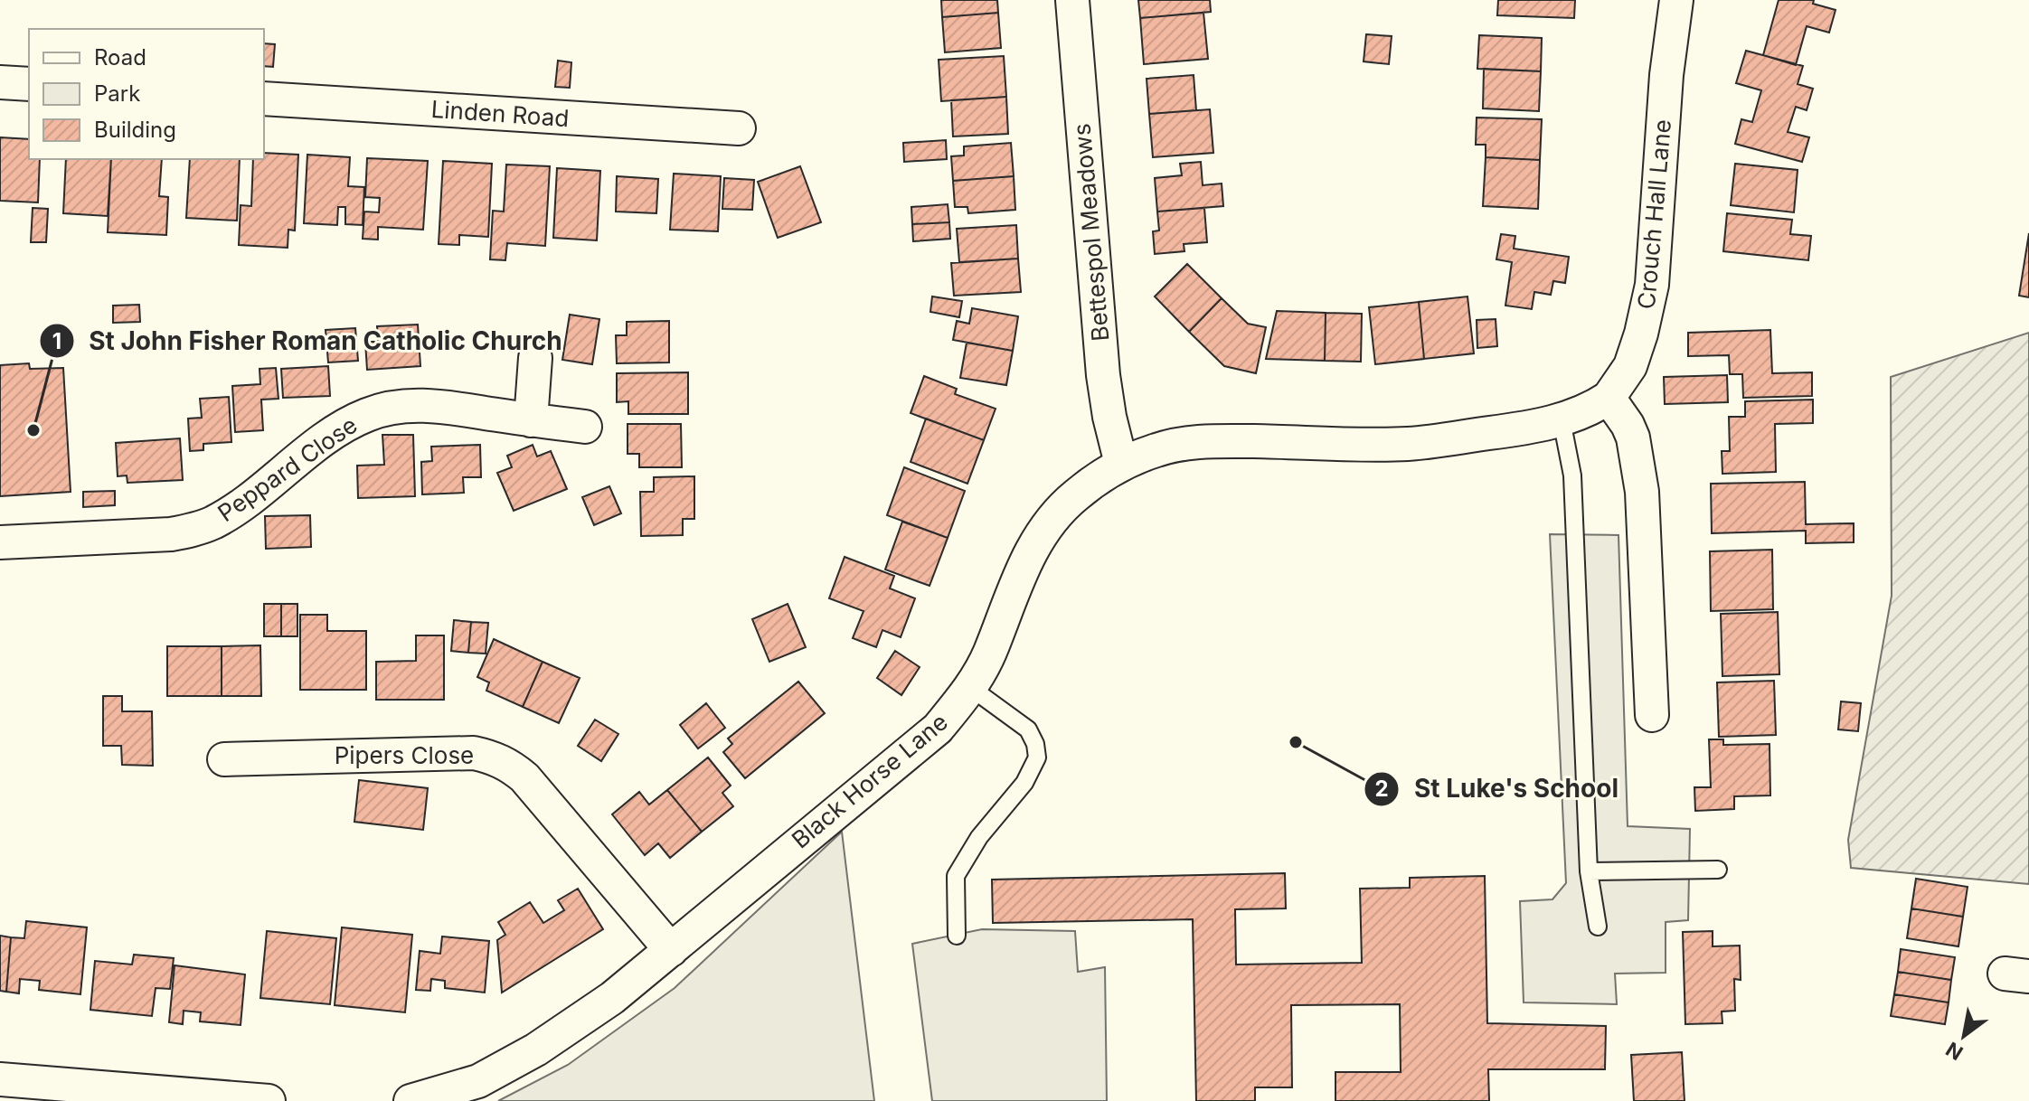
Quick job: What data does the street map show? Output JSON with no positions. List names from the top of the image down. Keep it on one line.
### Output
{"streets":{"street":["Linden Road","Crouch Hall Lane","Bettespol Meadows","Peppard Close","Pipers Close","Black Horse Lane"]},"crossings":[["Crouch Hall Lane","Black Horse Lane"],["Bettespol Meadows","Black Horse Lane"],["Pipers Close","Black Horse Lane"]],"places":["St John Fisher Roman Catholic Church","St Luke's School"],"legend":["Road","Park","Building"],"north":"bottom left"}
